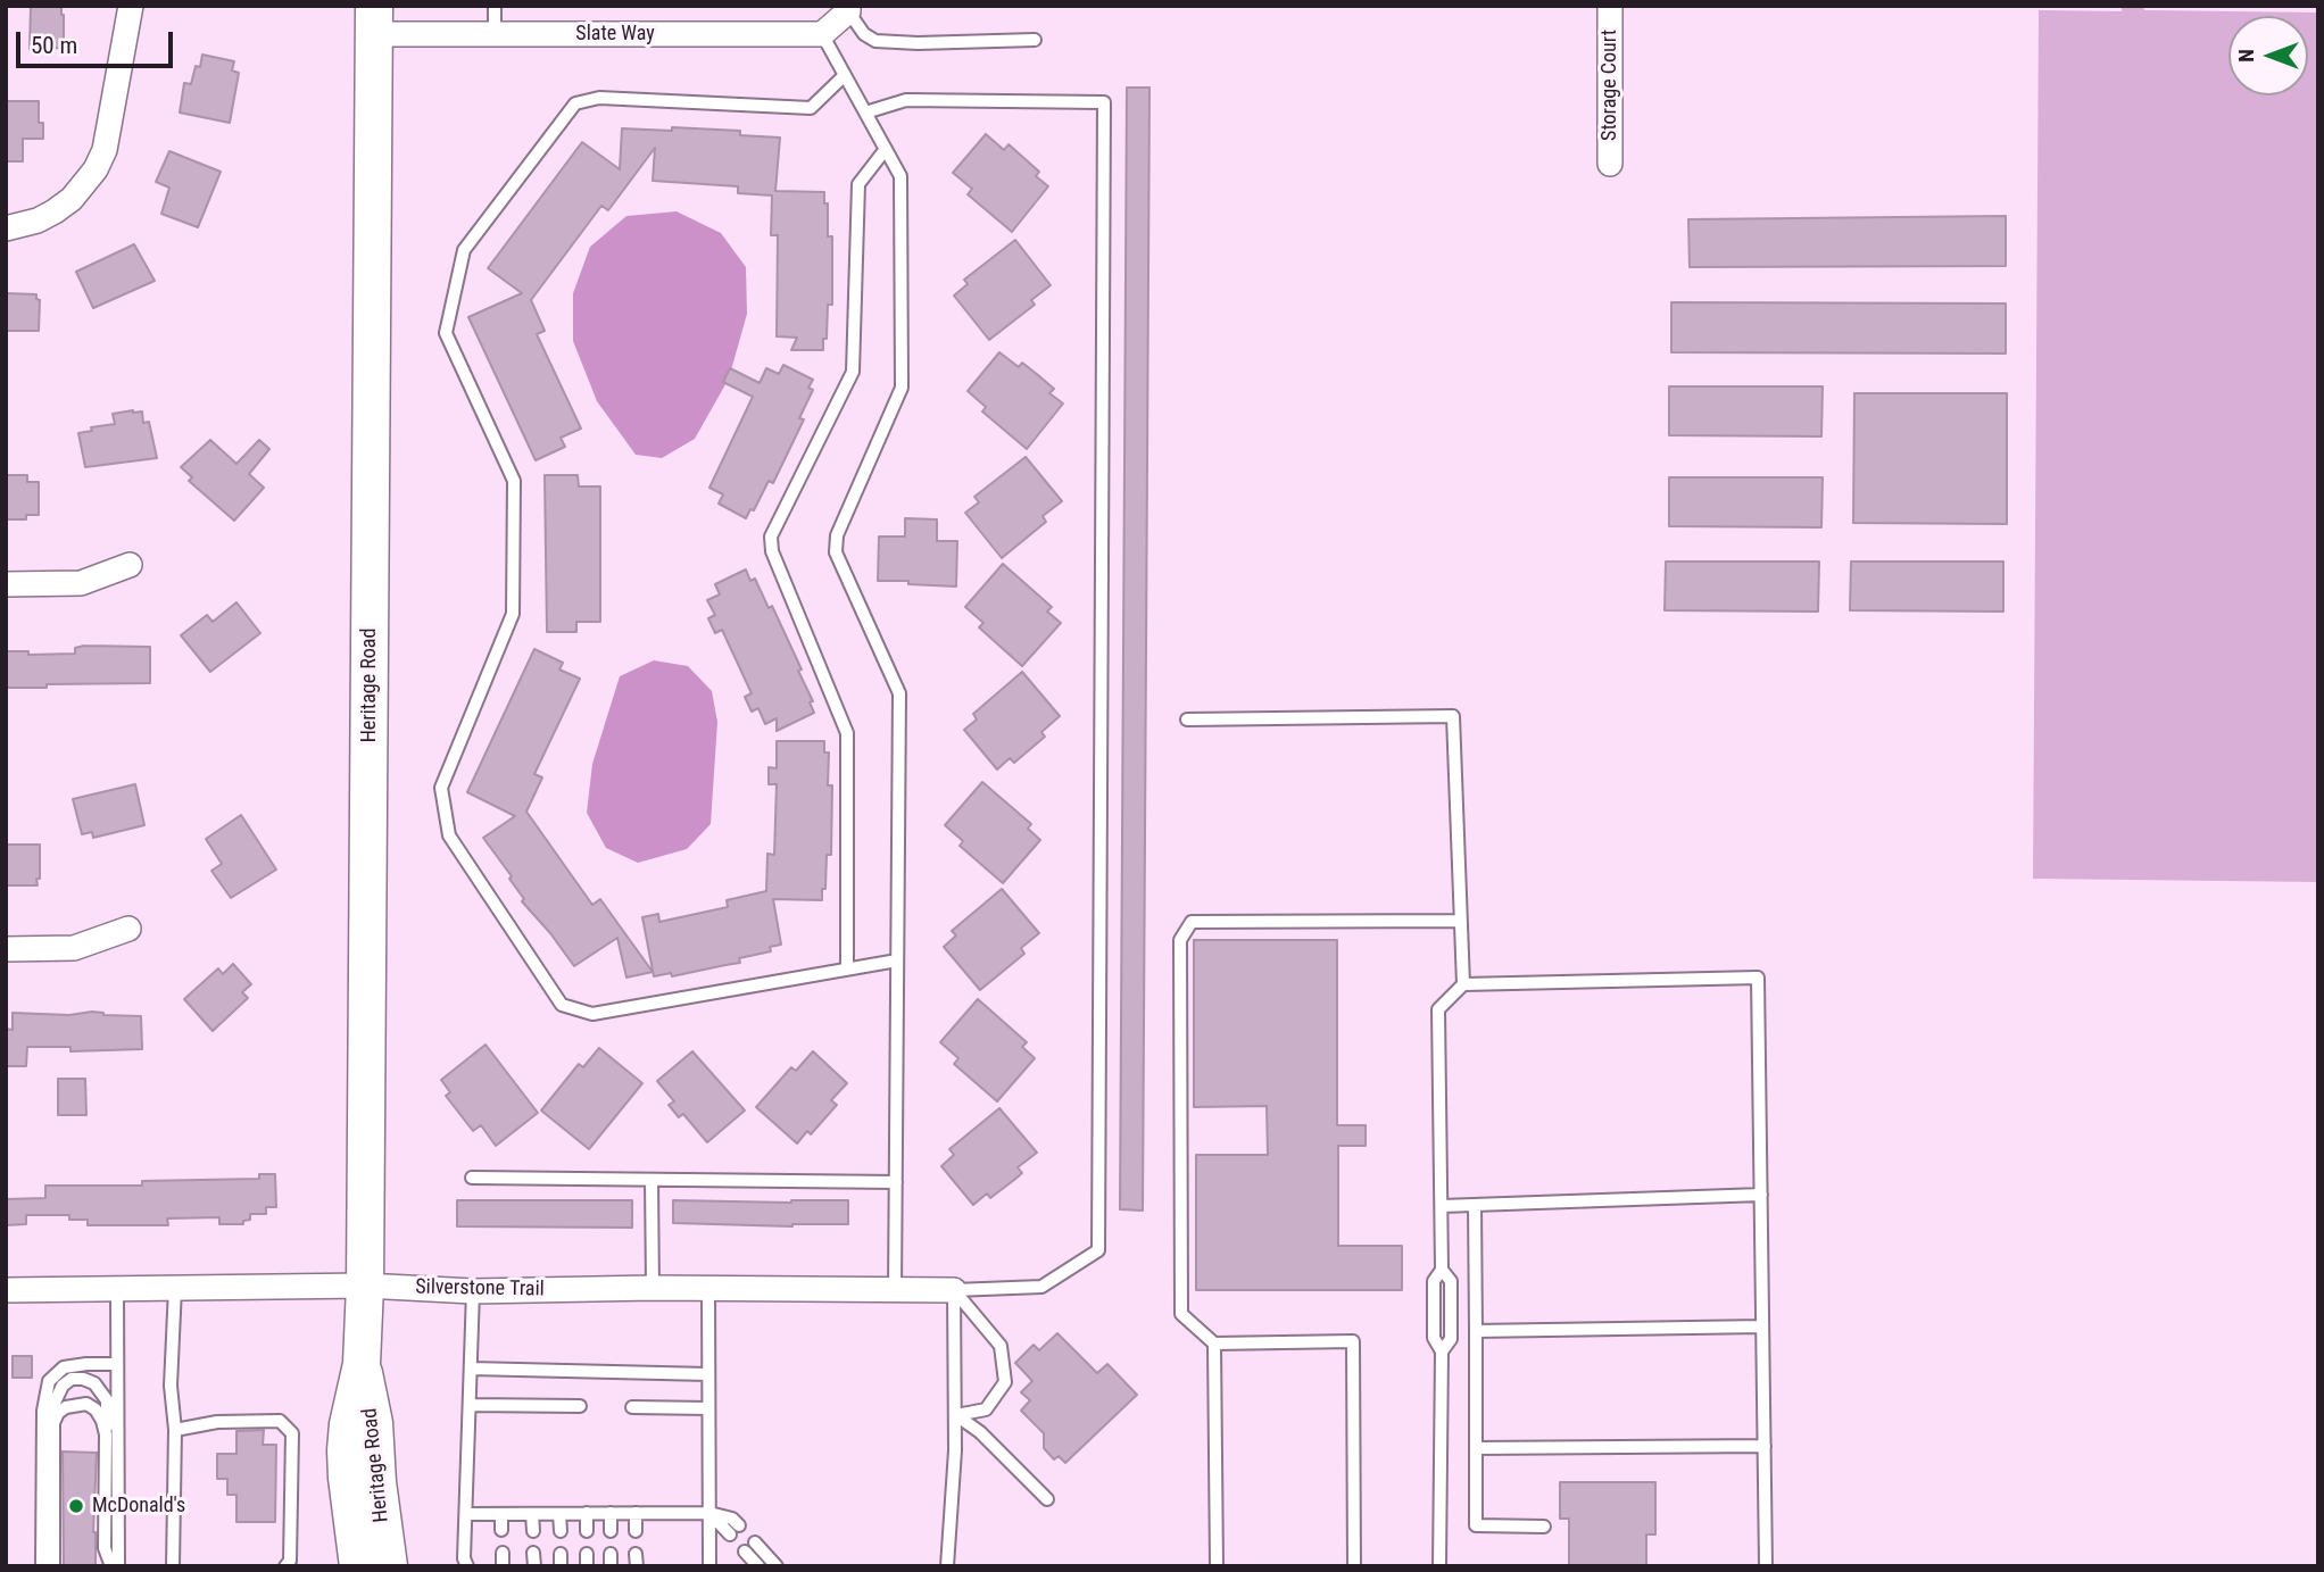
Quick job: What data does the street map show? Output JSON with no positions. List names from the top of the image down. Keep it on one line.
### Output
{"streets":{"main road":["Heritage Road"],"street":["Slate Way","Storage Court","Silverstone Trail"]},"crossings":[["Slate Way","Heritage Road"],["Heritage Road","Silverstone Trail"]],"places":["McDonald's"],"scale_bar":"50 m","north":"left"}
